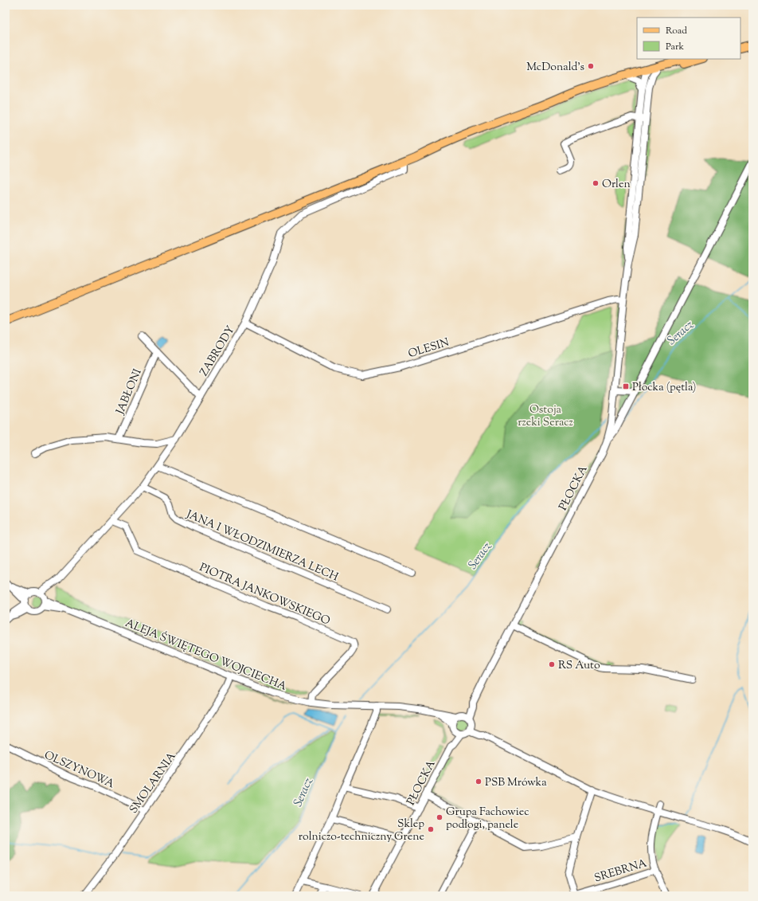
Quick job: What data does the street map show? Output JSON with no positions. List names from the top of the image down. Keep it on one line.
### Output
{"streets":{"street":["OLESIN","ZABRODY","JABŁONI","PŁOCKA","JANA I WŁODZIMIERZA LECH","PIOTRA JANKOWSKIEGO","ALEJA ŚWIĘTEGO WOJCIECHA","OLSZYNOWA","SMOLARNIA","SREBRNA"]},"crossings":[["OLESIN","ZABRODY"],["OLESIN","PŁOCKA"],["ZABRODY","JANA I WŁODZIMIERZA LECH"],["ZABRODY","PIOTRA JANKOWSKIEGO"],["ZABRODY","ALEJA ŚWIĘTEGO WOJCIECHA"],["PŁOCKA","ALEJA ŚWIĘTEGO WOJCIECHA"],["PIOTRA JANKOWSKIEGO","ALEJA ŚWIĘTEGO WOJCIECHA"],["ALEJA ŚWIĘTEGO WOJCIECHA","SMOLARNIA"],["OLSZYNOWA","SMOLARNIA"]],"water":["Seracz"],"parks":["Ostoja rzeki Seracz"],"places":{"other":["McDonald's","Orlen","RS Auto","PSB Mrówka","Grupa Fachowiec podłogi, panele","Sklep rolniczo-techniczny Grene"],"transit":["Płocka (pętla)"]},"legend":["Road","Park"]}
